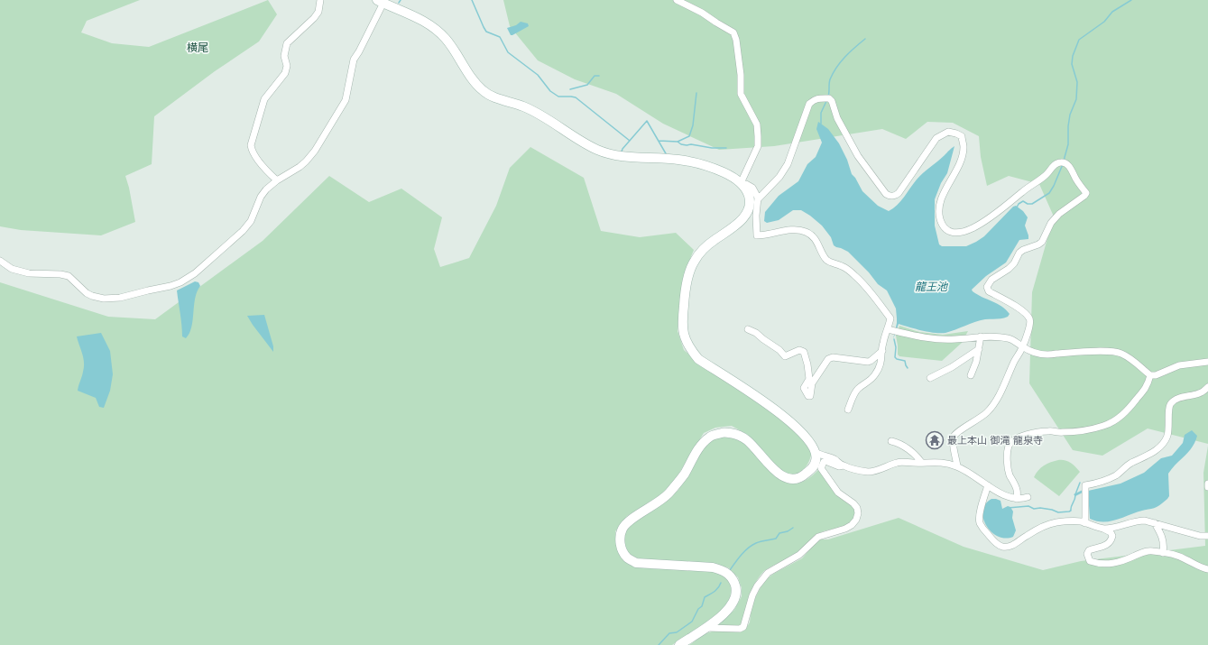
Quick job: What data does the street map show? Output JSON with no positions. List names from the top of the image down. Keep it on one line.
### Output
{"districts":["横尾"],"water":["龍王池"],"places":{"temple":["最上本山 御滝 龍泉寺"]}}
